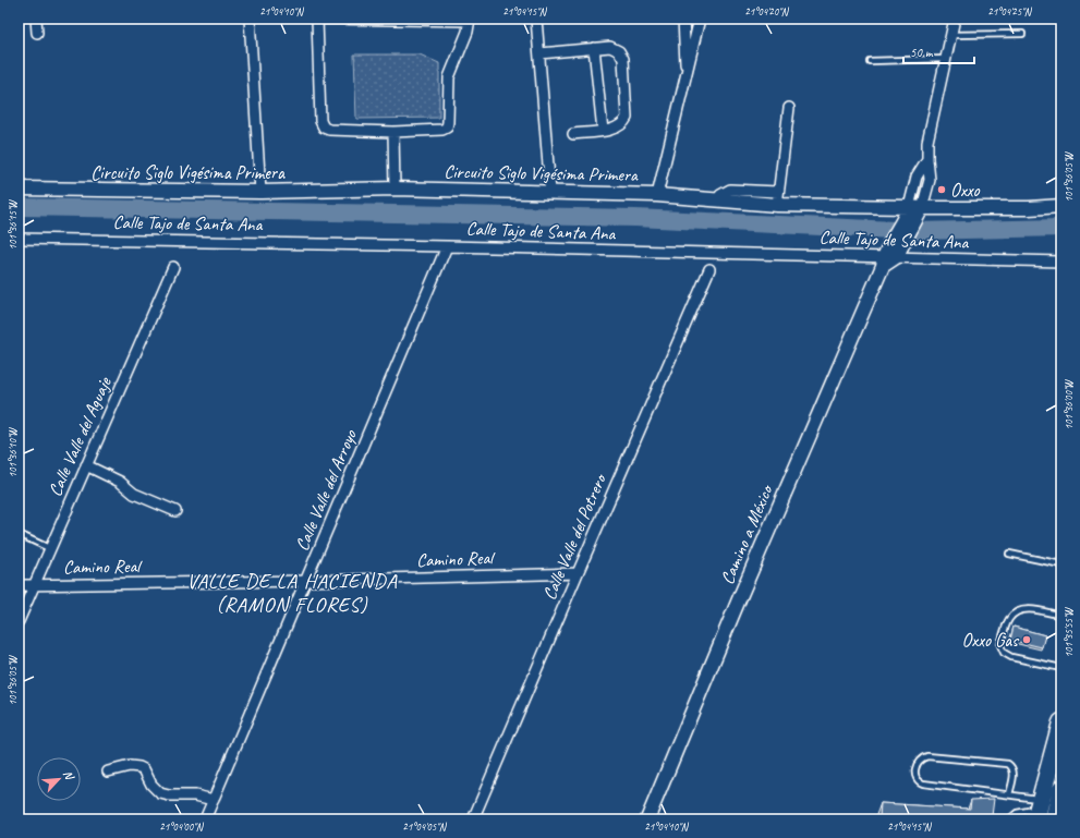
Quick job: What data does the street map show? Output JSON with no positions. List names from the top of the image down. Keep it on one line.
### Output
{"streets":{"main road":["Circuito Siglo Vigésima Primera","Camino a México"],"street":["Calle Tajo de Santa Ana","Calle Valle del Aguaje","Calle Valle del Arroyo","Calle Valle del Potrero","Camino Real"]},"crossings":[["Circuito Siglo Vigésima Primera","Camino a México"],["Calle Tajo de Santa Ana","Calle Valle del Arroyo"],["Calle Tajo de Santa Ana","Camino a México"],["Calle Valle del Aguaje","Camino Real"],["Calle Valle del Arroyo","Camino Real"],["Calle Valle del Potrero","Camino Real"]],"districts":["VALLE DE LA HACIENDA (RAMON FLORES)"],"places":["Oxxo","Oxxo Gas"],"scale_bar":"50 m","north":"top right","coordinates":["21°04'10\"N","21°04'15\"N","21°04'20\"N","21°04'25\"N","101°36'05\"W","101°36'15\"W","101°36'00\"W","101°36'10\"W","101°35'55\"W","21°04'00\"N","21°04'05\"N"]}
